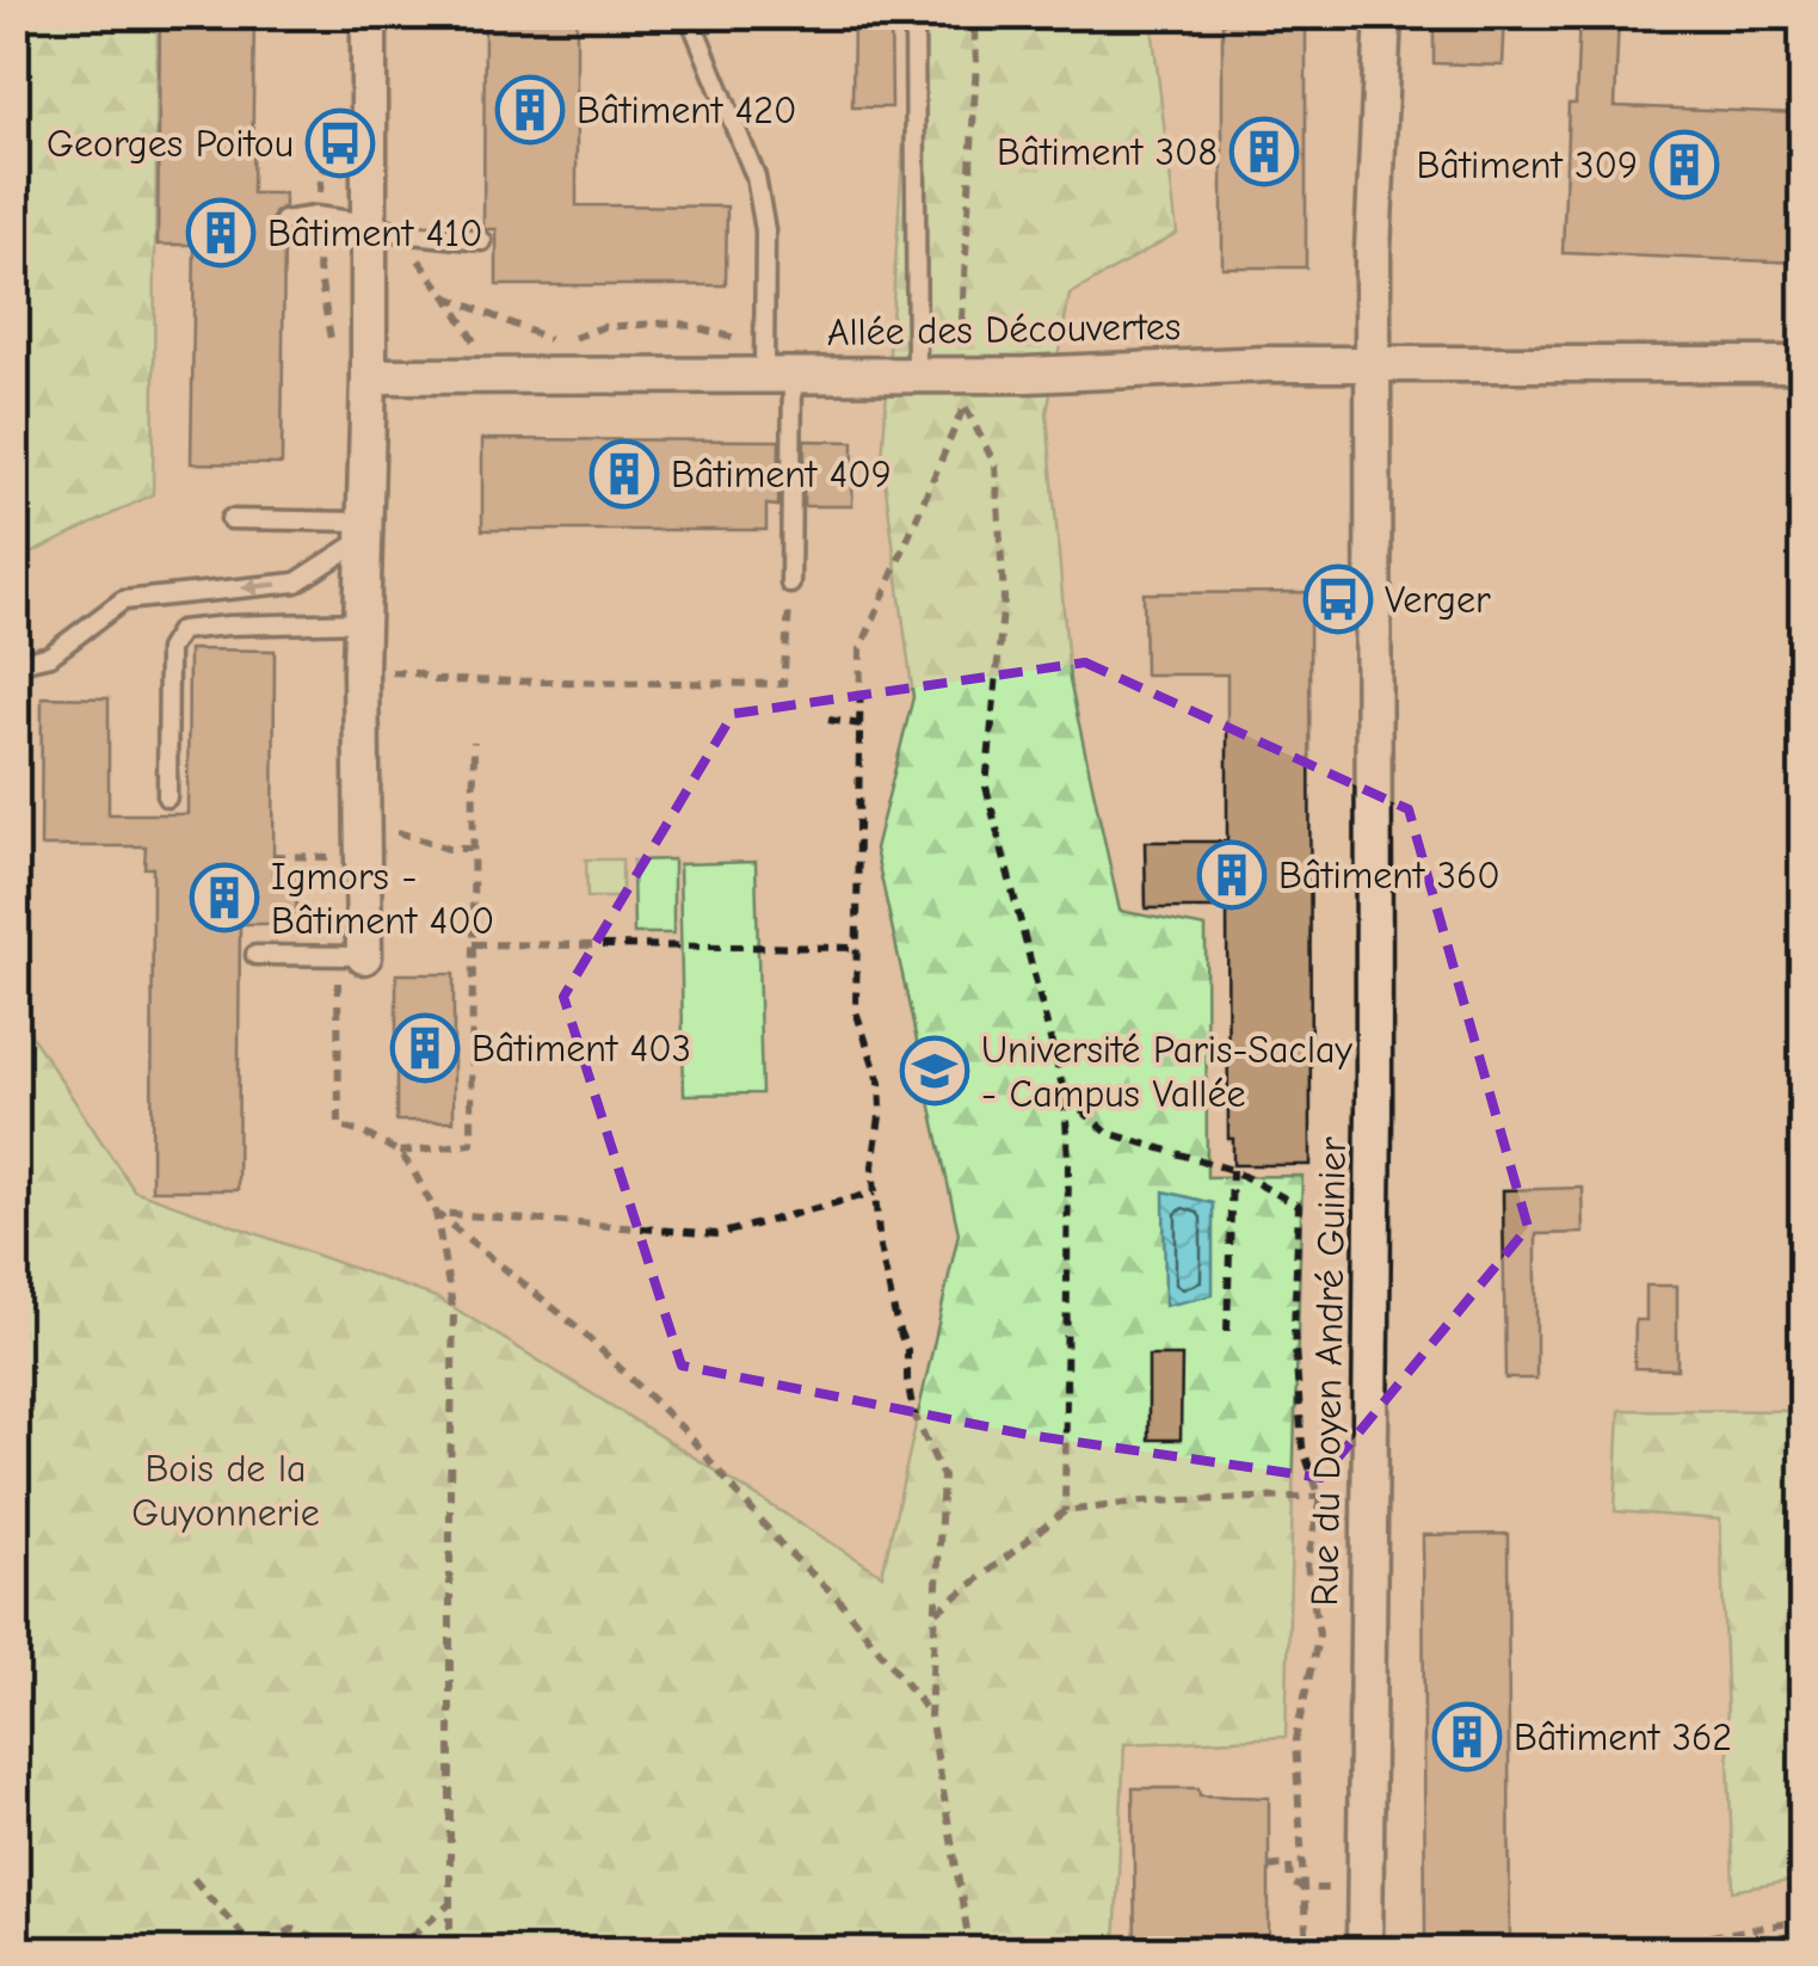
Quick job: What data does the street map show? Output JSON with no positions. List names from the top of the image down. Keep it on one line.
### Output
{"streets":{"street":["Allée des Découvertes","Rue du Doyen André Guinier"]},"crossings":[["Allée des Découvertes","Rue du Doyen André Guinier"]],"parks":["Bois de la Guyonnerie"],"places":{"building":["Bâtiment 420","Bâtiment 308","Bâtiment 309","Bâtiment 410","Bâtiment 409","Bâtiment 360","Igmors - Bâtiment 400","Bâtiment 403","Bâtiment 362"],"bus stop":["Georges Poitou","Verger"],"school or university":["Université Paris-Saclay - Campus Vallée"]}}
